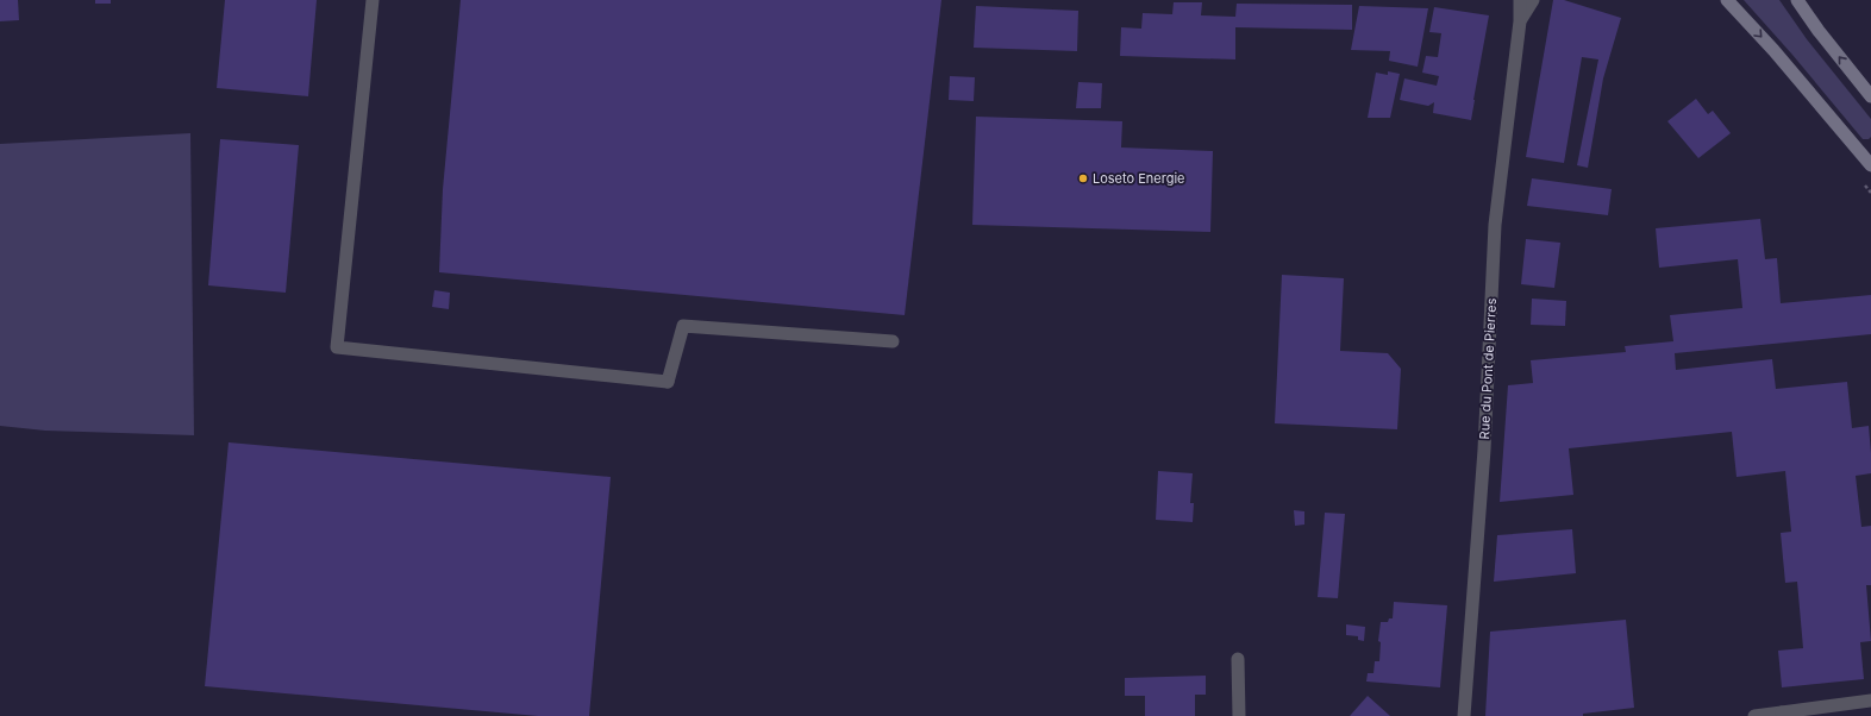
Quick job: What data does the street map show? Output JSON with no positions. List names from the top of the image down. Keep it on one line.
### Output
{"streets":{"street":["Rue du Pont de Pierres"]},"places":["Loseto Energie"]}
